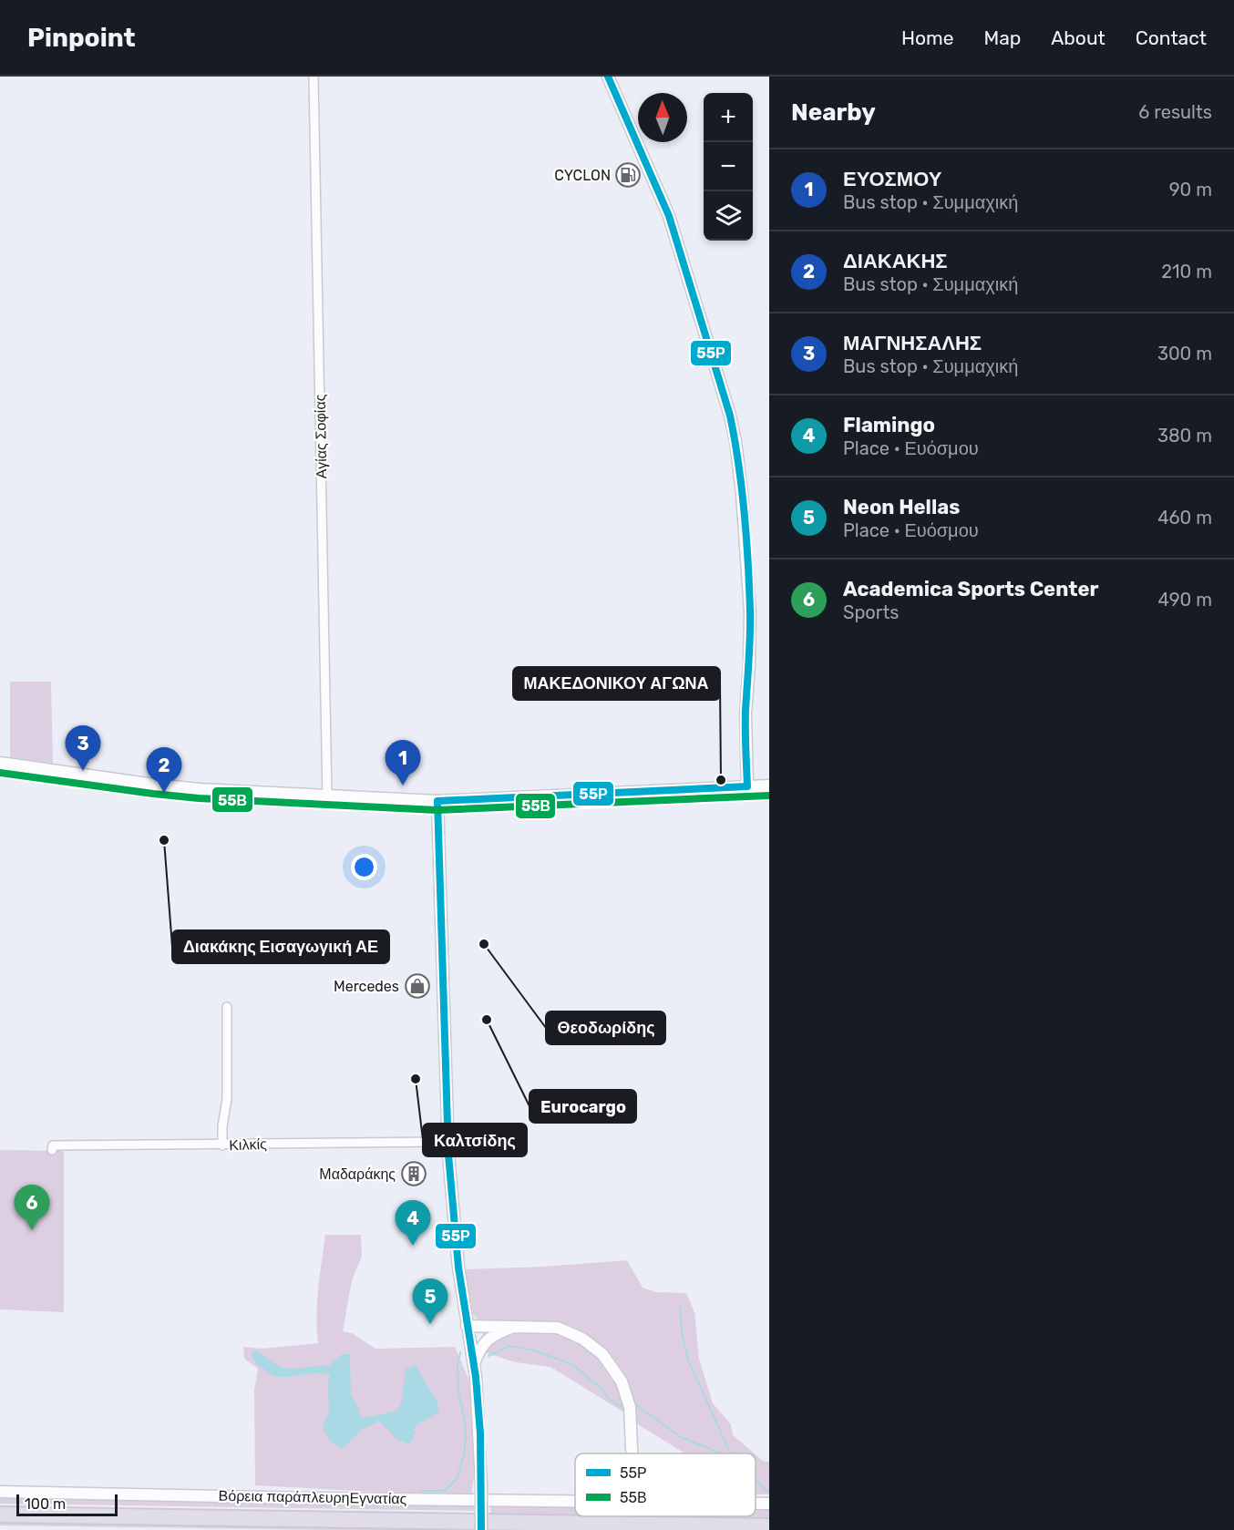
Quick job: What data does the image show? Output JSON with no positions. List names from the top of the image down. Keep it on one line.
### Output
{"streets":{"main road":["Βόρεια παράπλευρηΕγνατίας"],"street":["Αγίας Σοφίας","Κιλκίς"]},"places":{"fuel station":["CYCLON"],"other":["ΜΑΚΕΔΟΝΙΚΟΥ ΑΓΩΝΑ","Διακάκης Εισαγωγική ΑΕ","Θεοδωρίδης","Eurocargo","Καλτσίδης"],"shop":["Mercedes"],"building":["Μαδαράκης"]},"lines":["transit line 55Ρ","transit line 55Β"],"legend":["55Ρ","55Β"],"scale_bar":"100 m","north":"top","page":{"header":"Pinpoint","nav":["Home","Map","About","Contact"],"heading":["Nearby","6 results"],"map_buttons":["+","−"],"list":[{"mark":"1","name":"ΕΥΟΣΜΟΥ","note":"Bus stop · Συμμαχική","value":"90 m"},{"mark":"2","name":"ΔΙΑΚΑΚΗΣ","note":"Bus stop · Συμμαχική","value":"210 m"},{"mark":"3","name":"ΜΑΓΝΗΣΑΛΗΣ","note":"Bus stop · Συμμαχική","value":"300 m"},{"mark":"4","name":"Flamingo","note":"Place · Ευόσμου","value":"380 m"},{"mark":"5","name":"Neon Hellas","note":"Place · Ευόσμου","value":"460 m"},{"mark":"6","name":"Academica Sports Center","note":"Sports","value":"490 m"}],"pins":["3","1","2","6","4","5"],"scale":"100 m"}}
